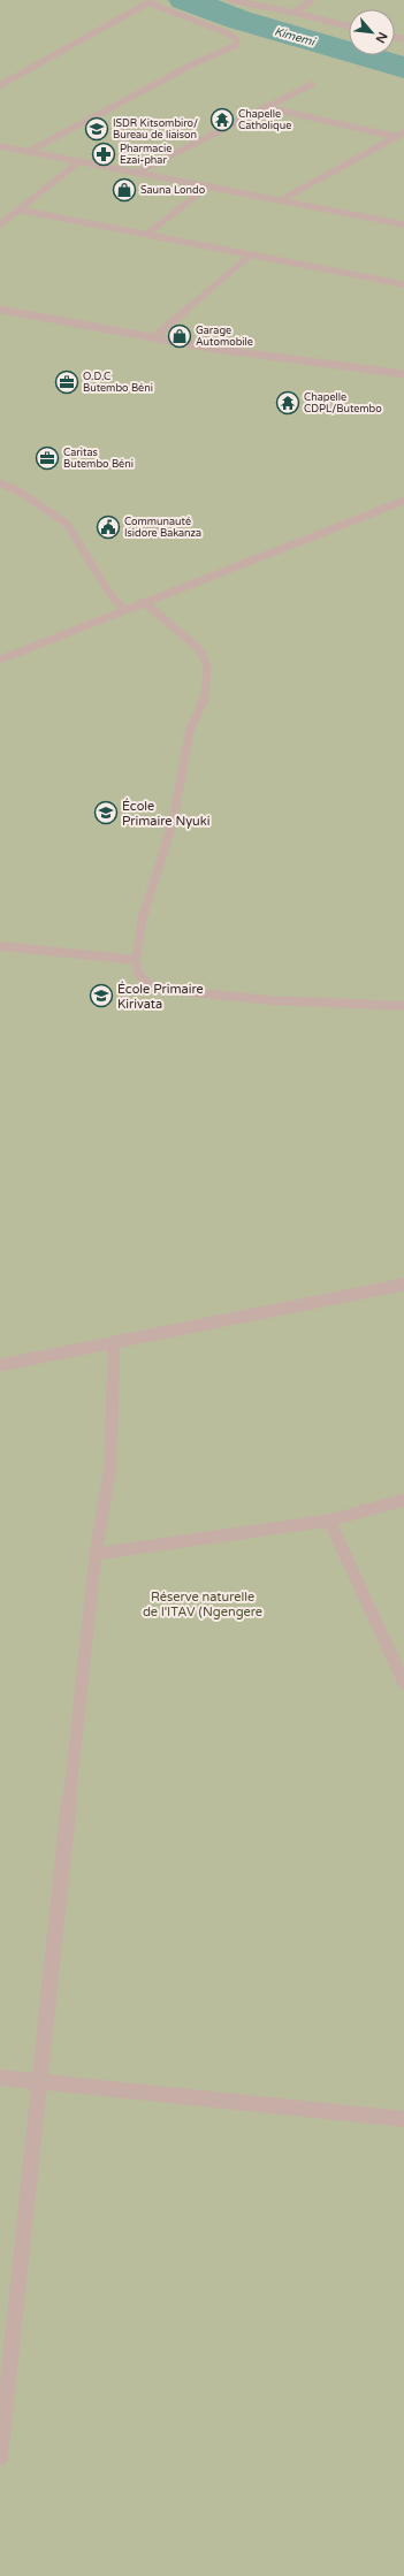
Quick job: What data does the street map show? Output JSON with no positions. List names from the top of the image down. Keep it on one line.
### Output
{"water":["Kimemi"],"parks":["Réserve naturelle de l'ITAV (Ngengere"],"places":{"temple":["Chapelle Catholique","Chapelle CDPL/Butembo"],"school or university":["ISDR Kitsombiro/ Bureau de liaison","École Primaire Nyuki","École Primaire Kirivata"],"pharmacy":["Pharmacie Ezai-phar"],"shop":["Sauna Londo","Garage Automobile"],"office":["O.D.C Butembo Béni","Caritas Butembo Béni"],"public building":["Communauté Isidore Bakanza"]},"north":"bottom right"}
